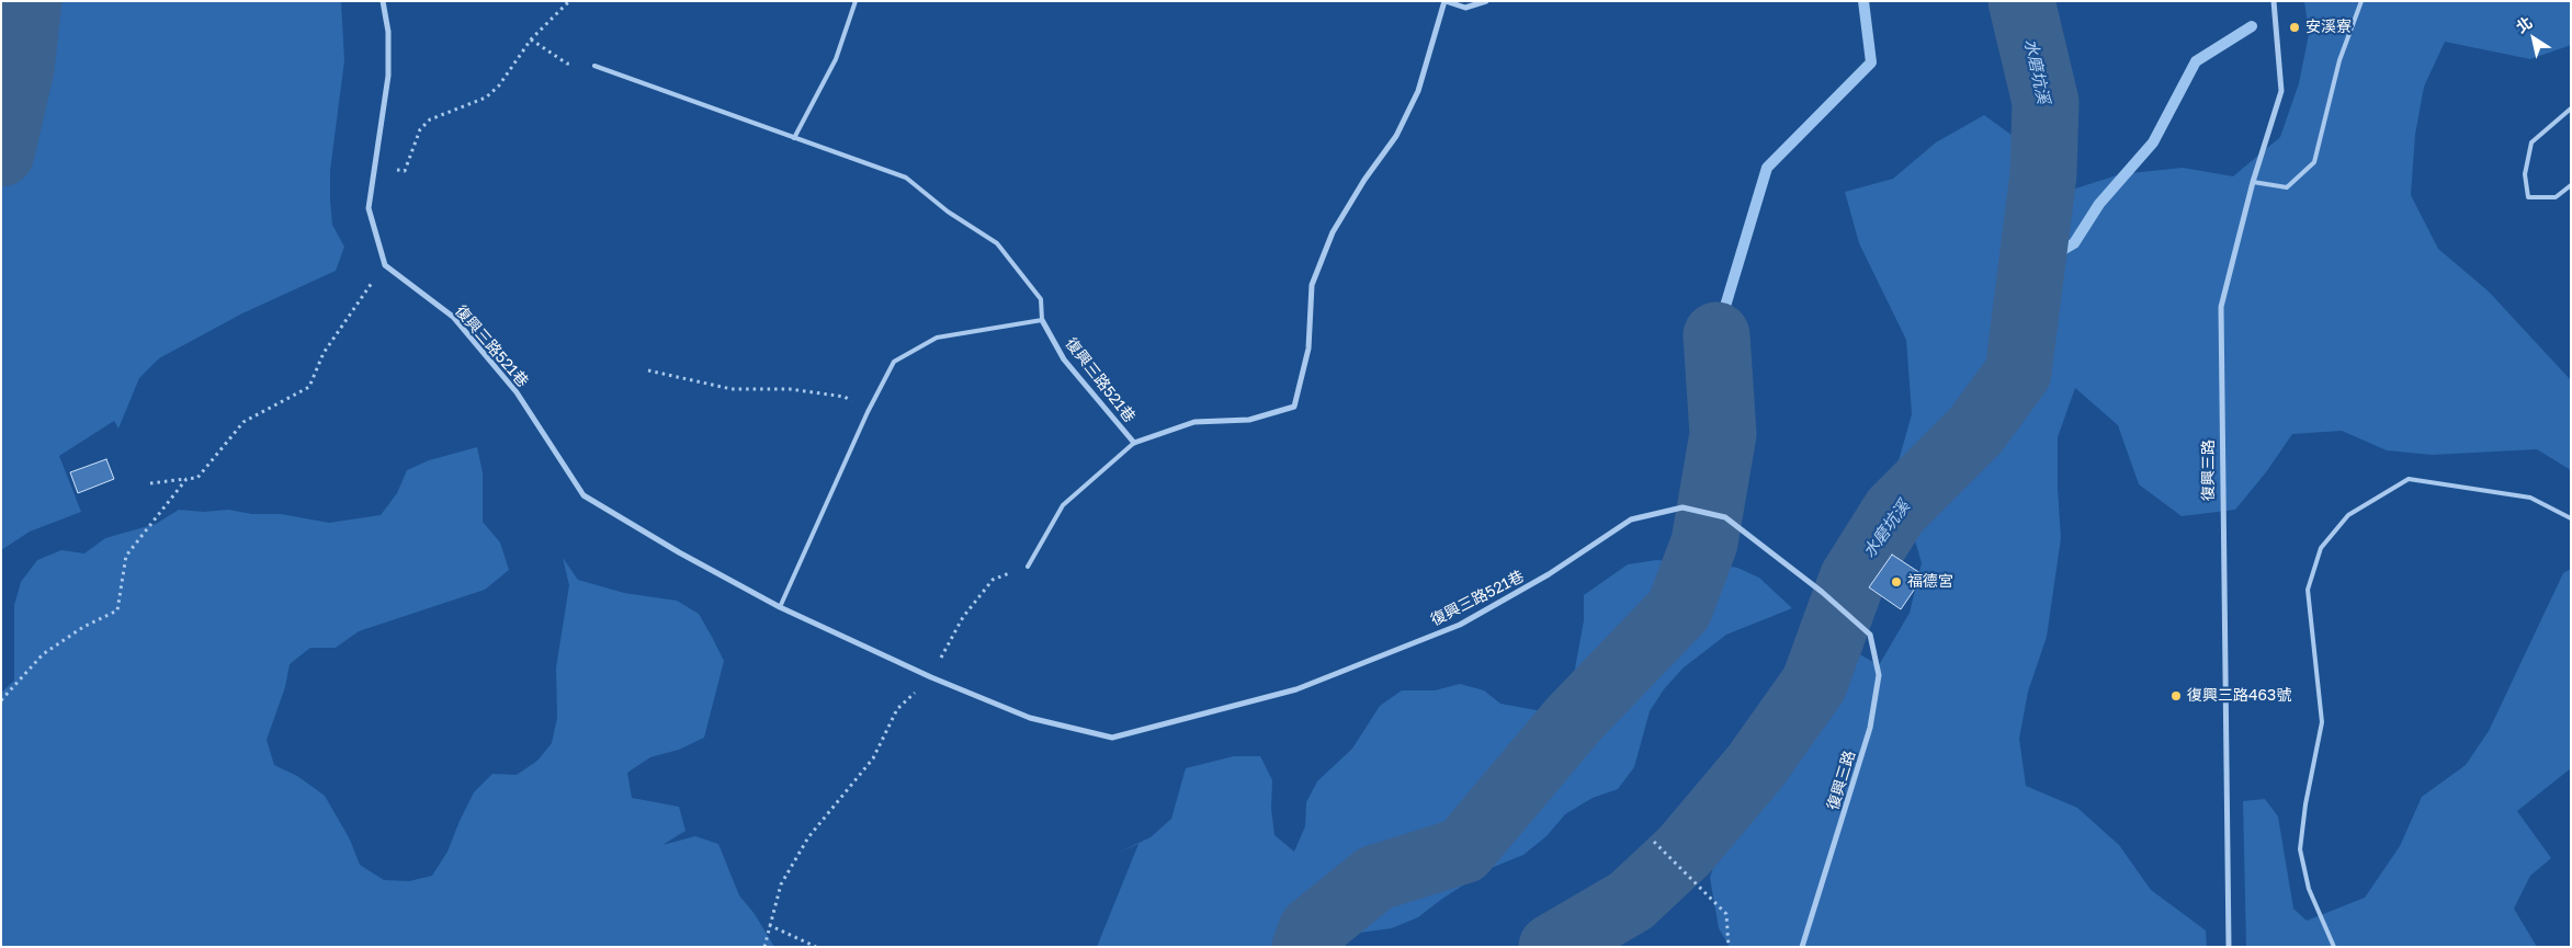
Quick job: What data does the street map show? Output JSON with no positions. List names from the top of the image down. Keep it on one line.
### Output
{"streets":{"street":["復興三路521巷","復興三路"]},"crossings":[["復興三路521巷","復興三路"]],"water":["水磨坑溪"],"places":["安溪寮","福德宮","復興三路463號"],"north":"top left"}
